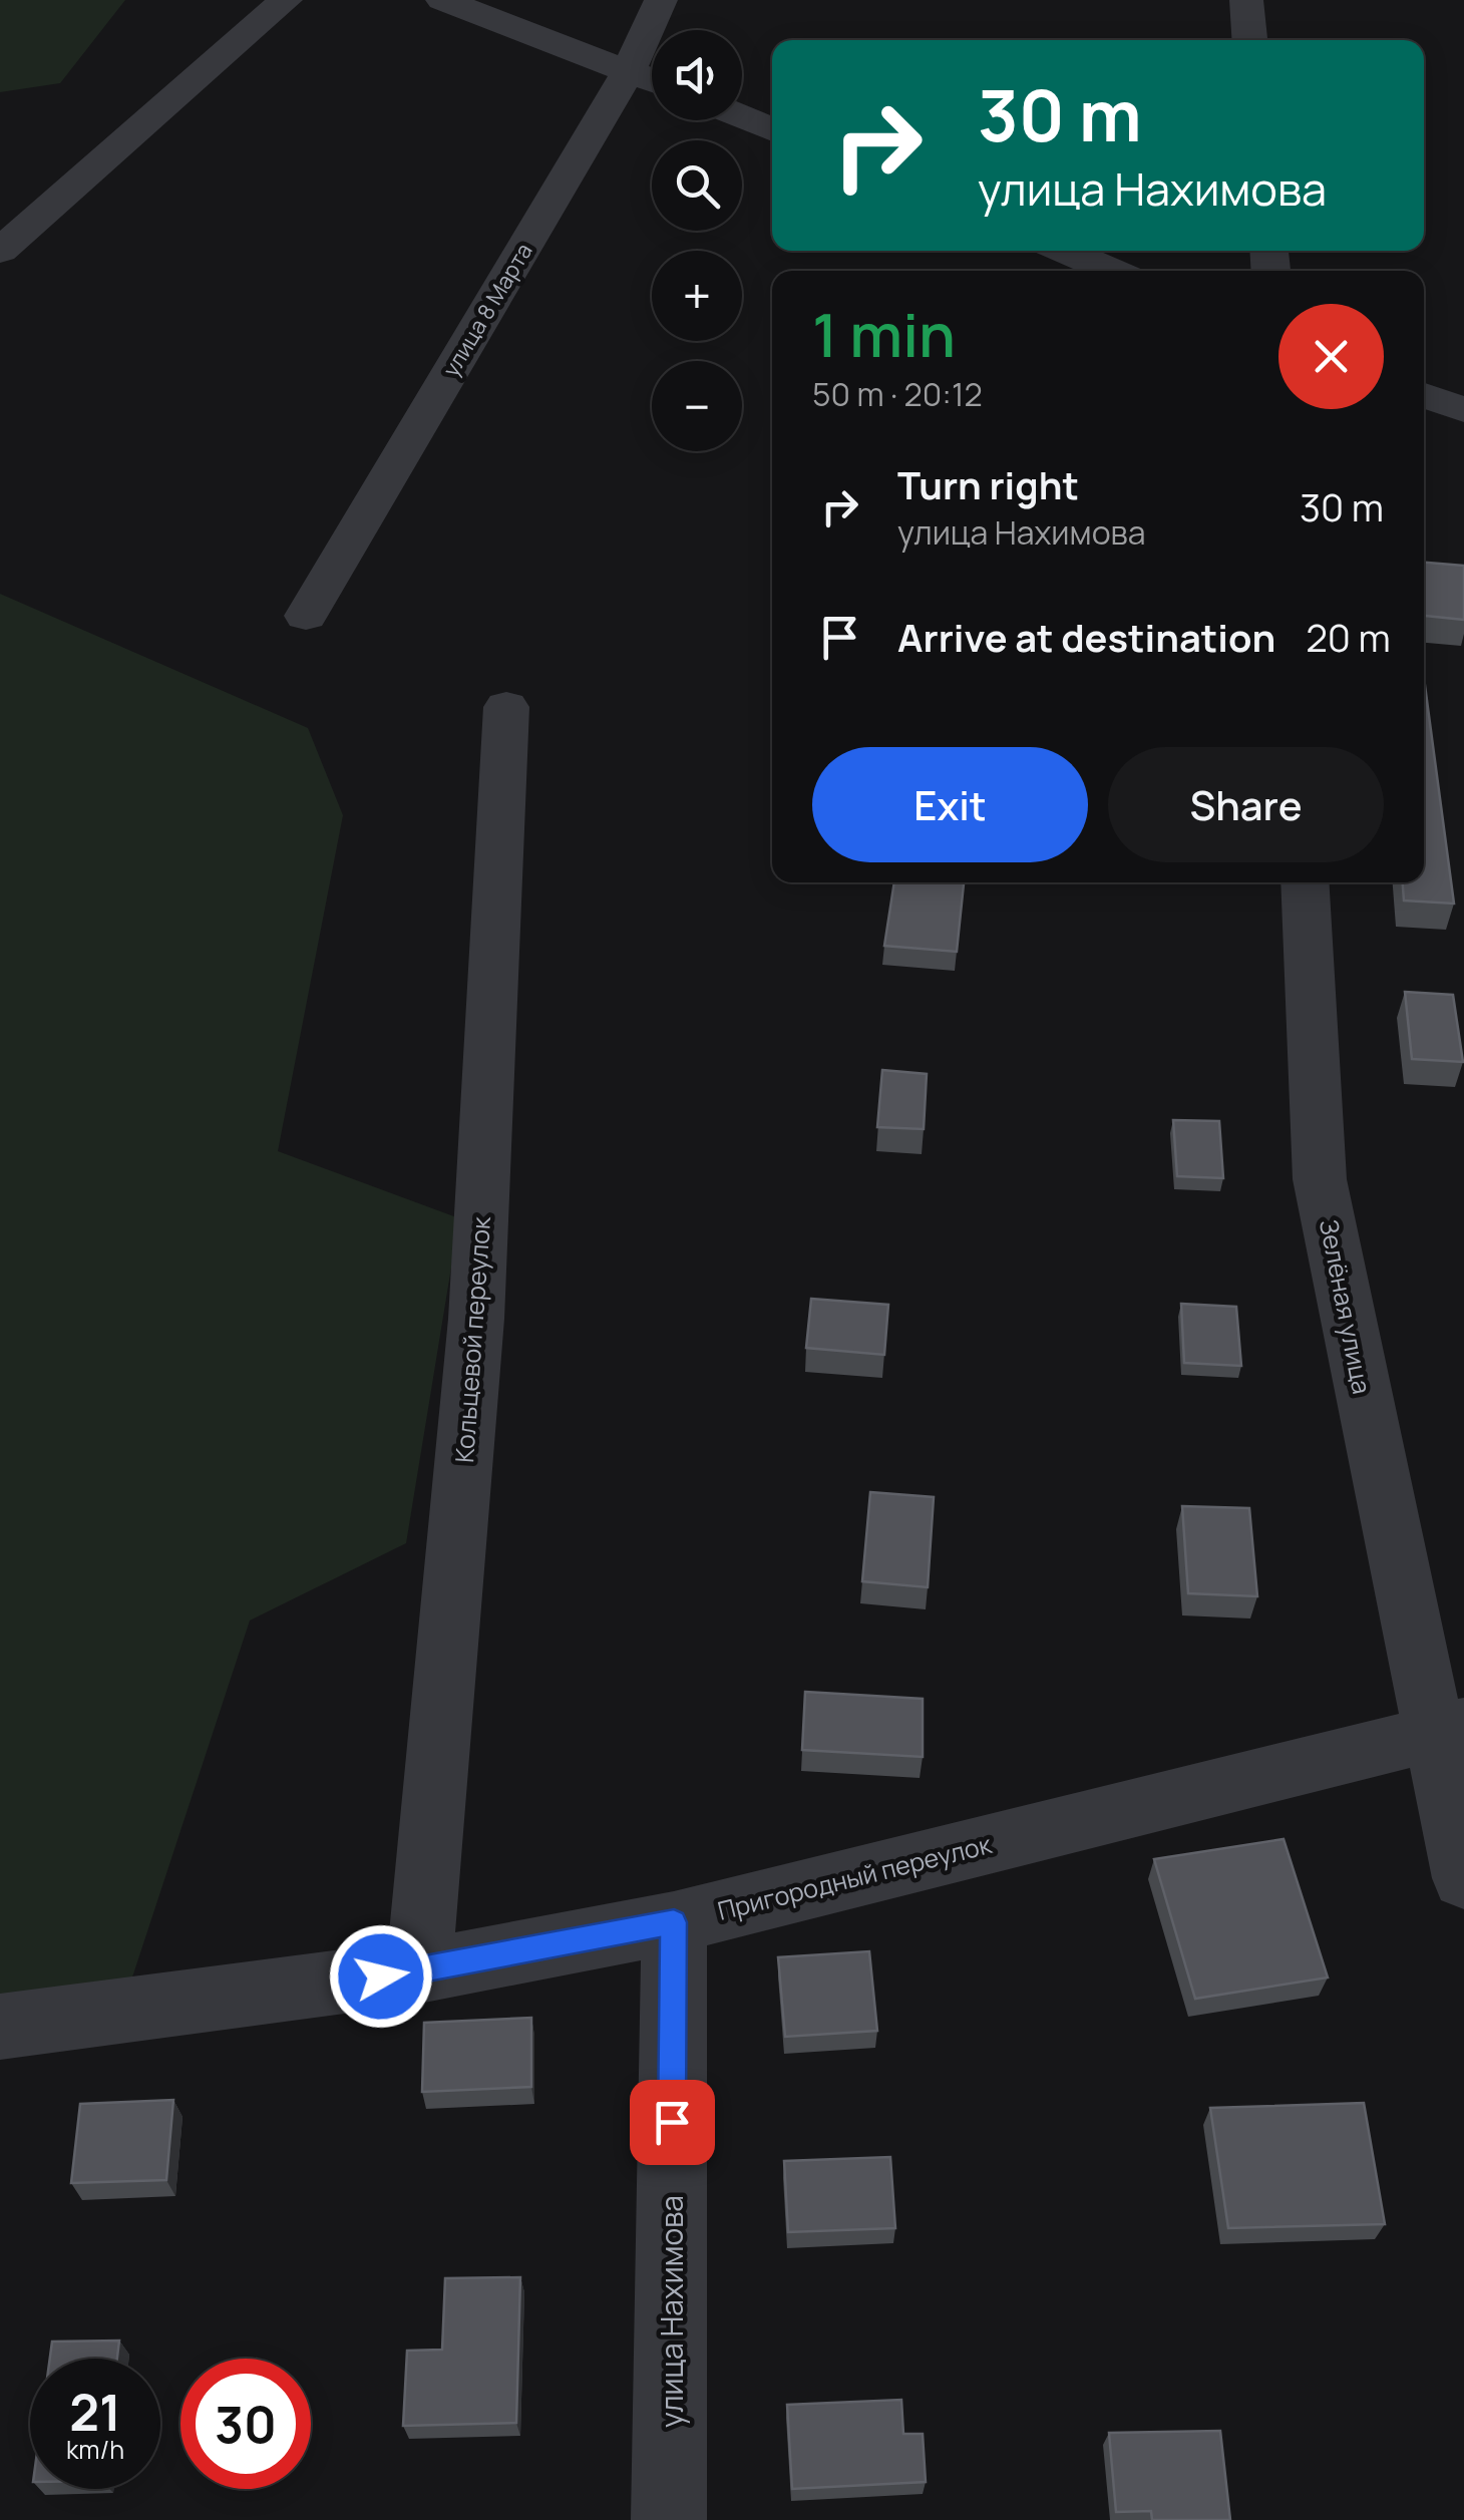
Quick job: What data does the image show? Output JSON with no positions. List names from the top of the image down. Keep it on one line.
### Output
{"streets":{"street":["улица 8 Марта","Зелёная улица","Кольцевой переулок","Пригородный переулок","улица Нахимова"]},"crossings":[["Зелёная улица","Пригородный переулок"],["Кольцевой переулок","Пригородный переулок"],["Пригородный переулок","улица Нахимова"]],"page":{"map_buttons":["+","−"],"turn":["30 m","улица Нахимова"],"heading":["1 min","50 m · 20:12"],"list":[{"name":"Turn right","note":"улица Нахимова","value":"30 m"},{"name":"Arrive at destination","value":"20 m"}],"buttons":["Exit","Share"],"speed":"21 km/h","limit":"30"}}
